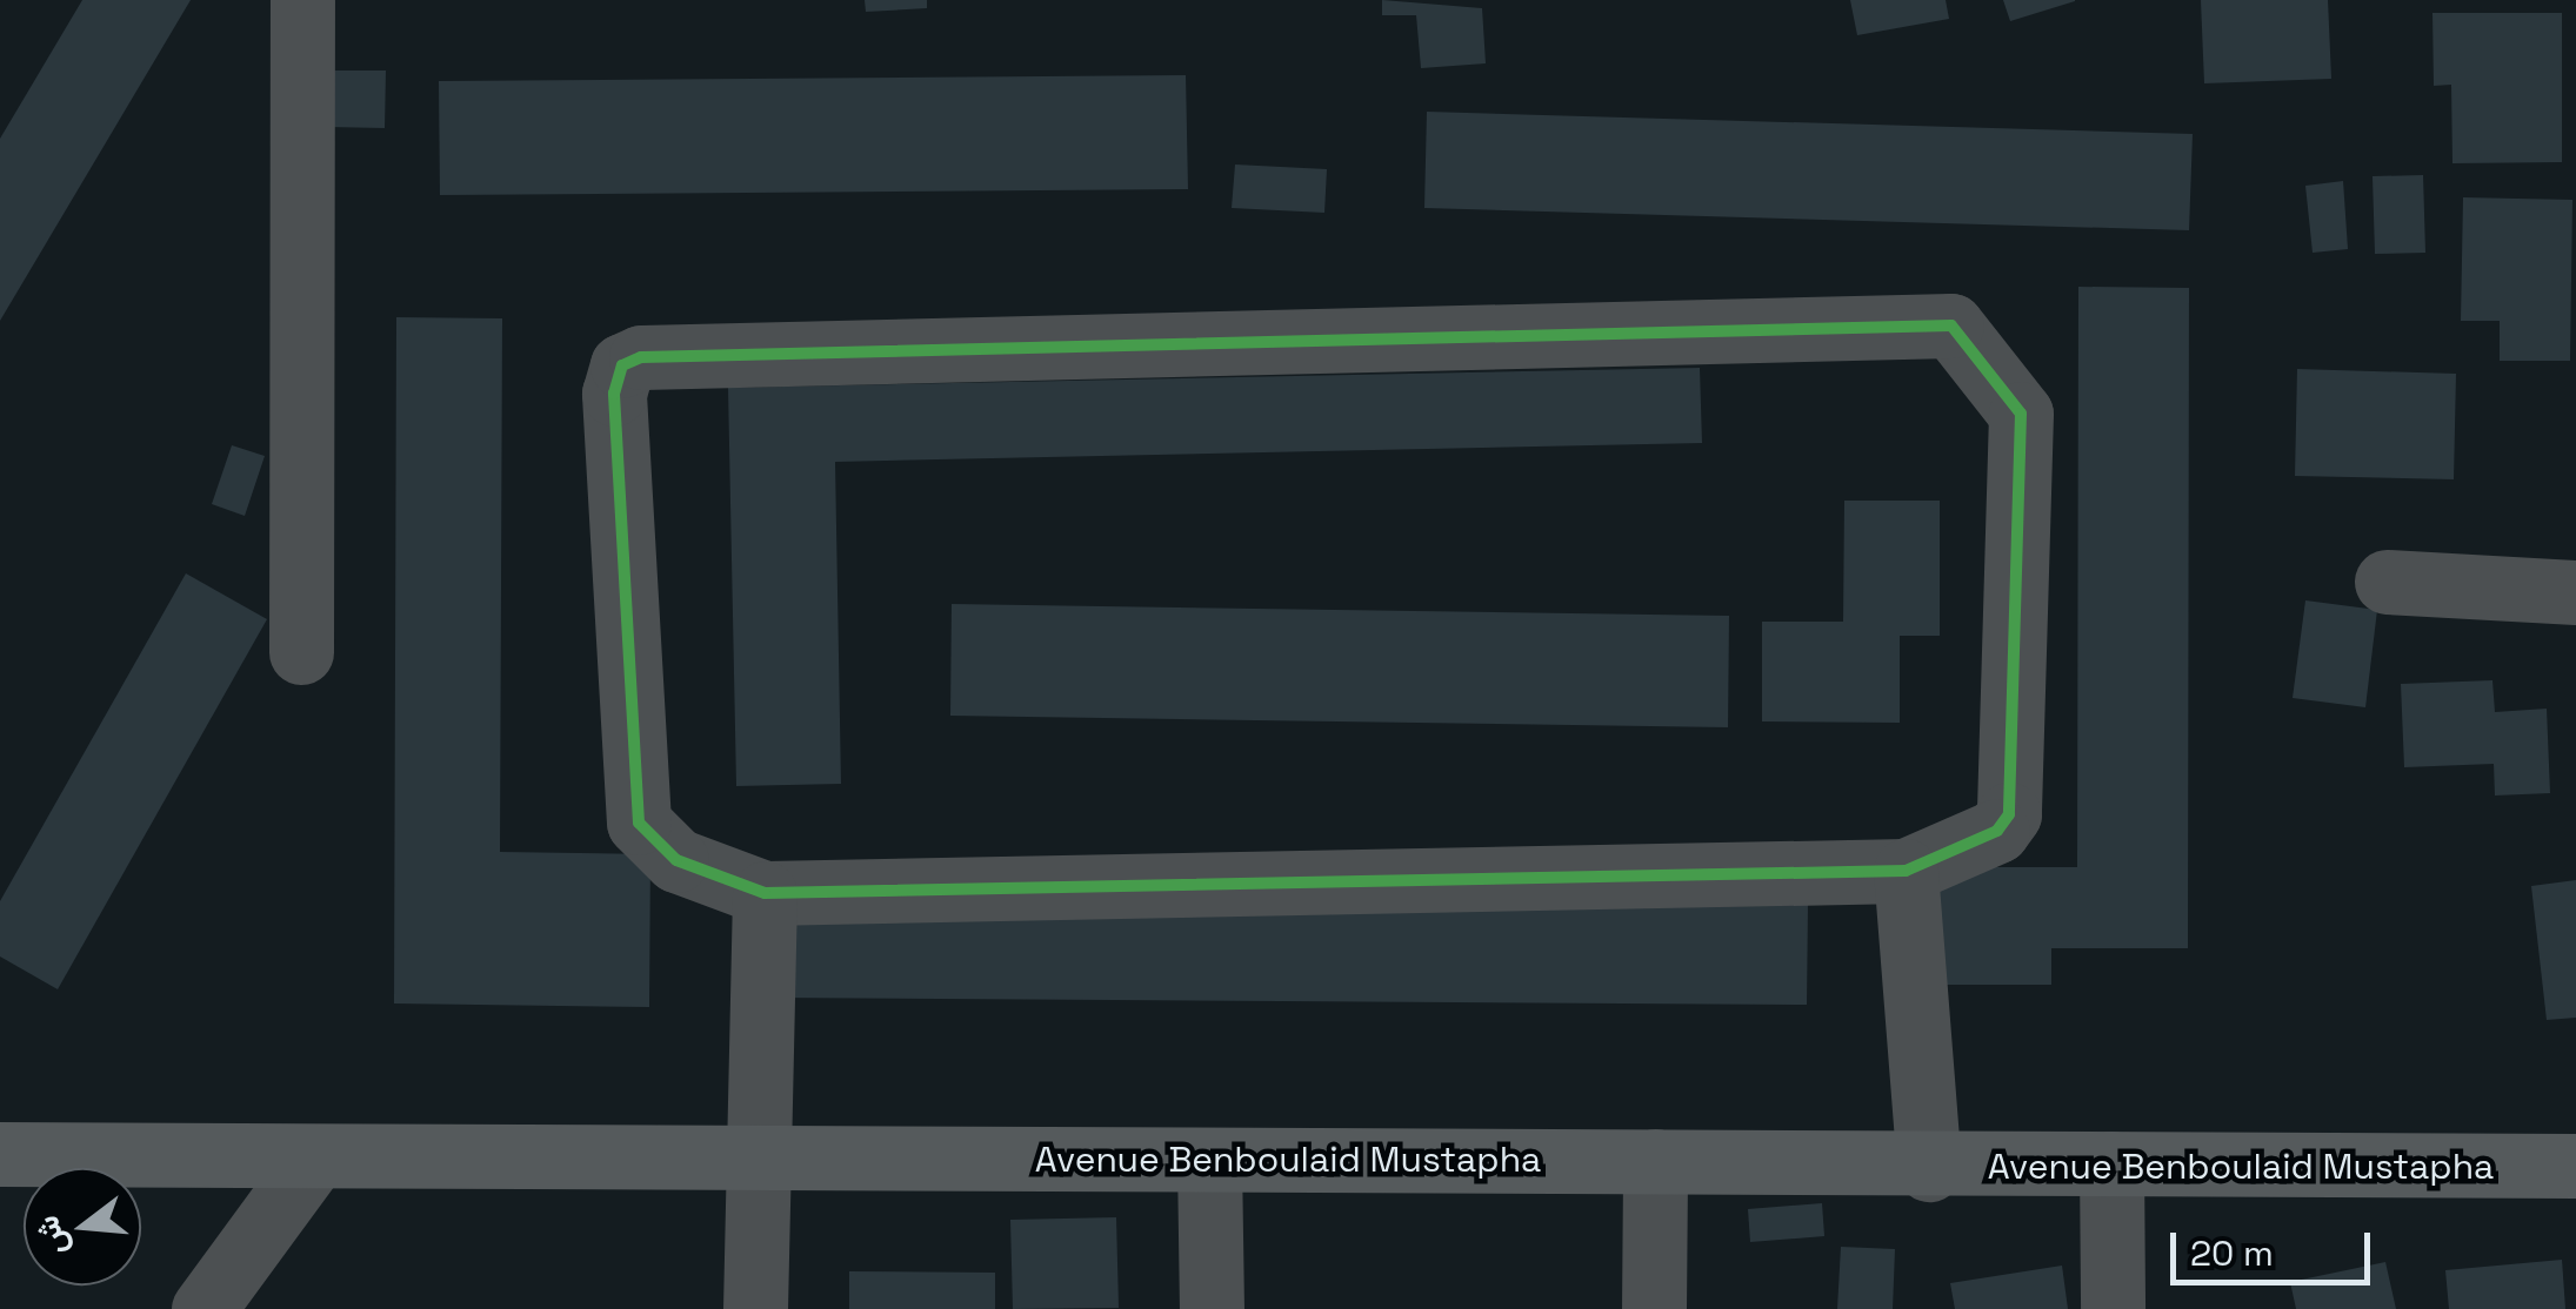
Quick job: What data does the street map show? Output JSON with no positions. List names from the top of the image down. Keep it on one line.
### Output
{"streets":{"main road":["Avenue Benboulaid Mustapha"]},"scale_bar":"20 m","north":"left"}
